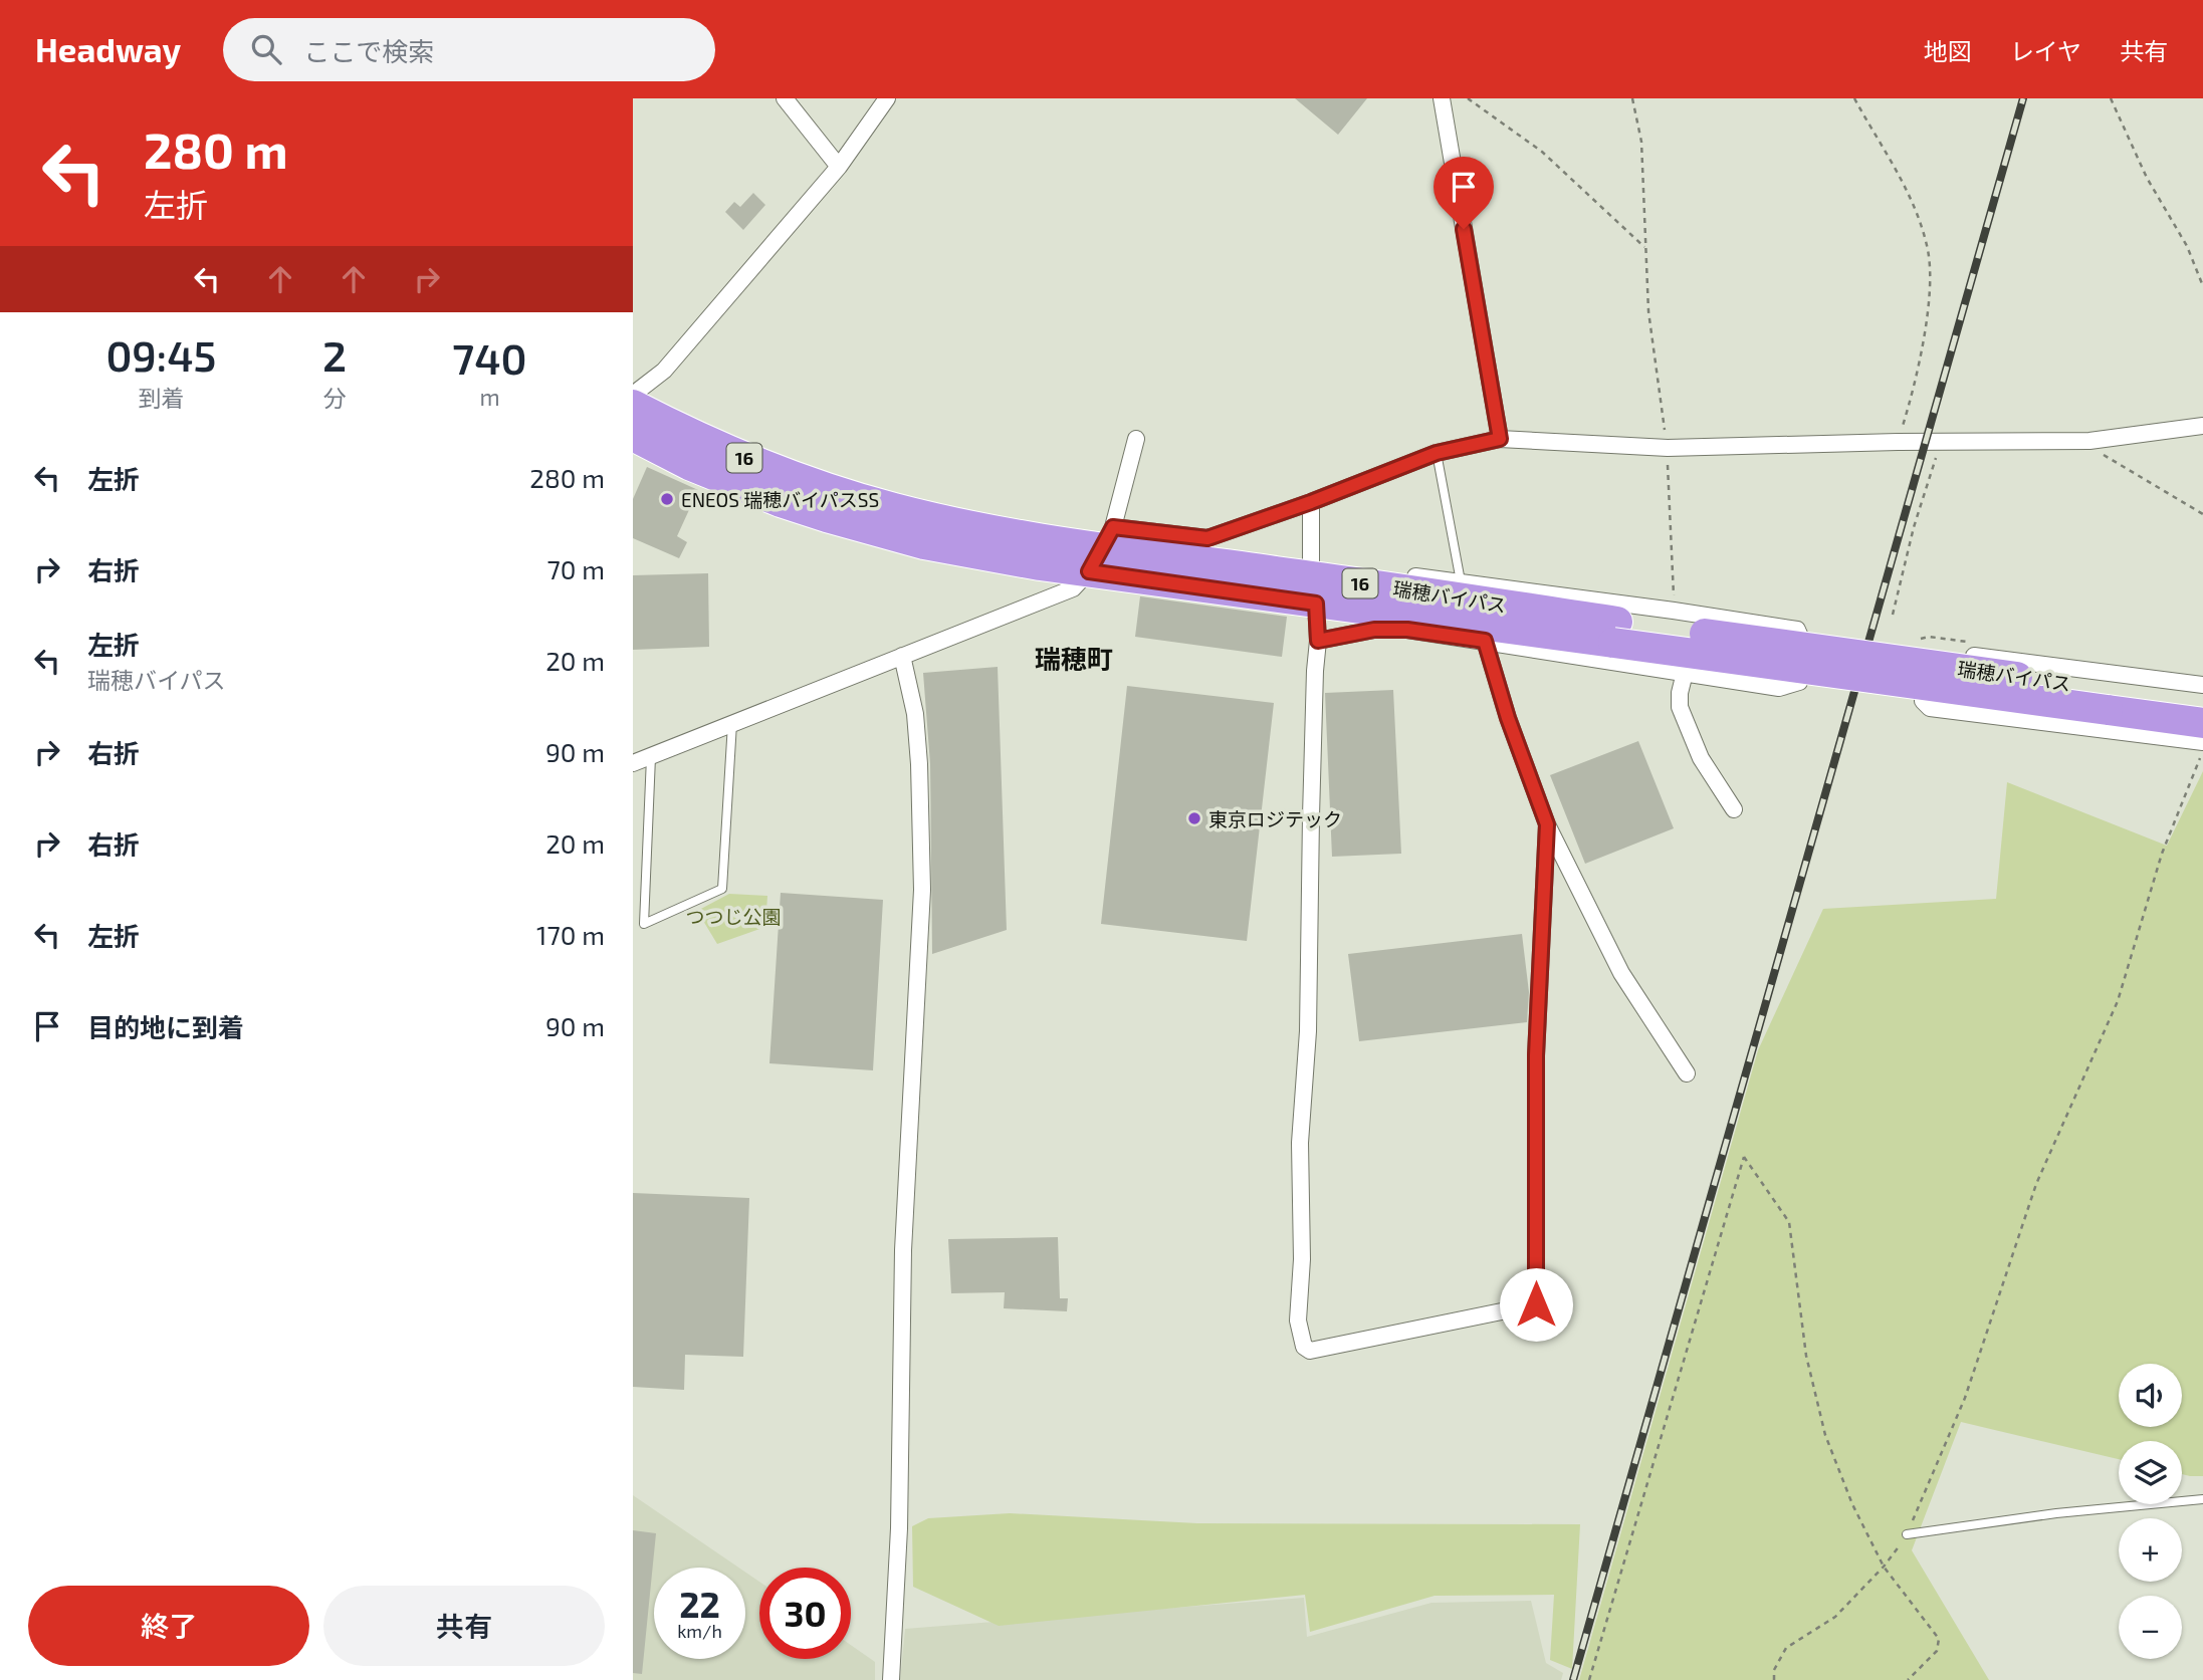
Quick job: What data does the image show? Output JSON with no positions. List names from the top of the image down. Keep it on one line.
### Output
{"streets":{"highway":["16","瑞穂バイパス"]},"districts":["瑞穂町"],"parks":["つつじ公園"],"places":["ENEOS 瑞穂バイパスSS","東京ロジテック"],"page":{"header":"Headway","search":"ここで検索","nav":["地図","レイヤ","共有"],"turn":["280 m","左折"],"eta":["09:45","到着","2","分","740","m"],"list":[{"name":"左折","value":"280 m"},{"name":"右折","value":"70 m"},{"name":"左折","note":"瑞穂バイパス","value":"20 m"},{"name":"右折","value":"90 m"},{"name":"右折","value":"20 m"},{"name":"左折","value":"170 m"},{"name":"目的地に到着","value":"90 m"}],"map_buttons":["+","−"],"speed":"22 km/h","limit":"30","buttons":["終了","共有"]}}
